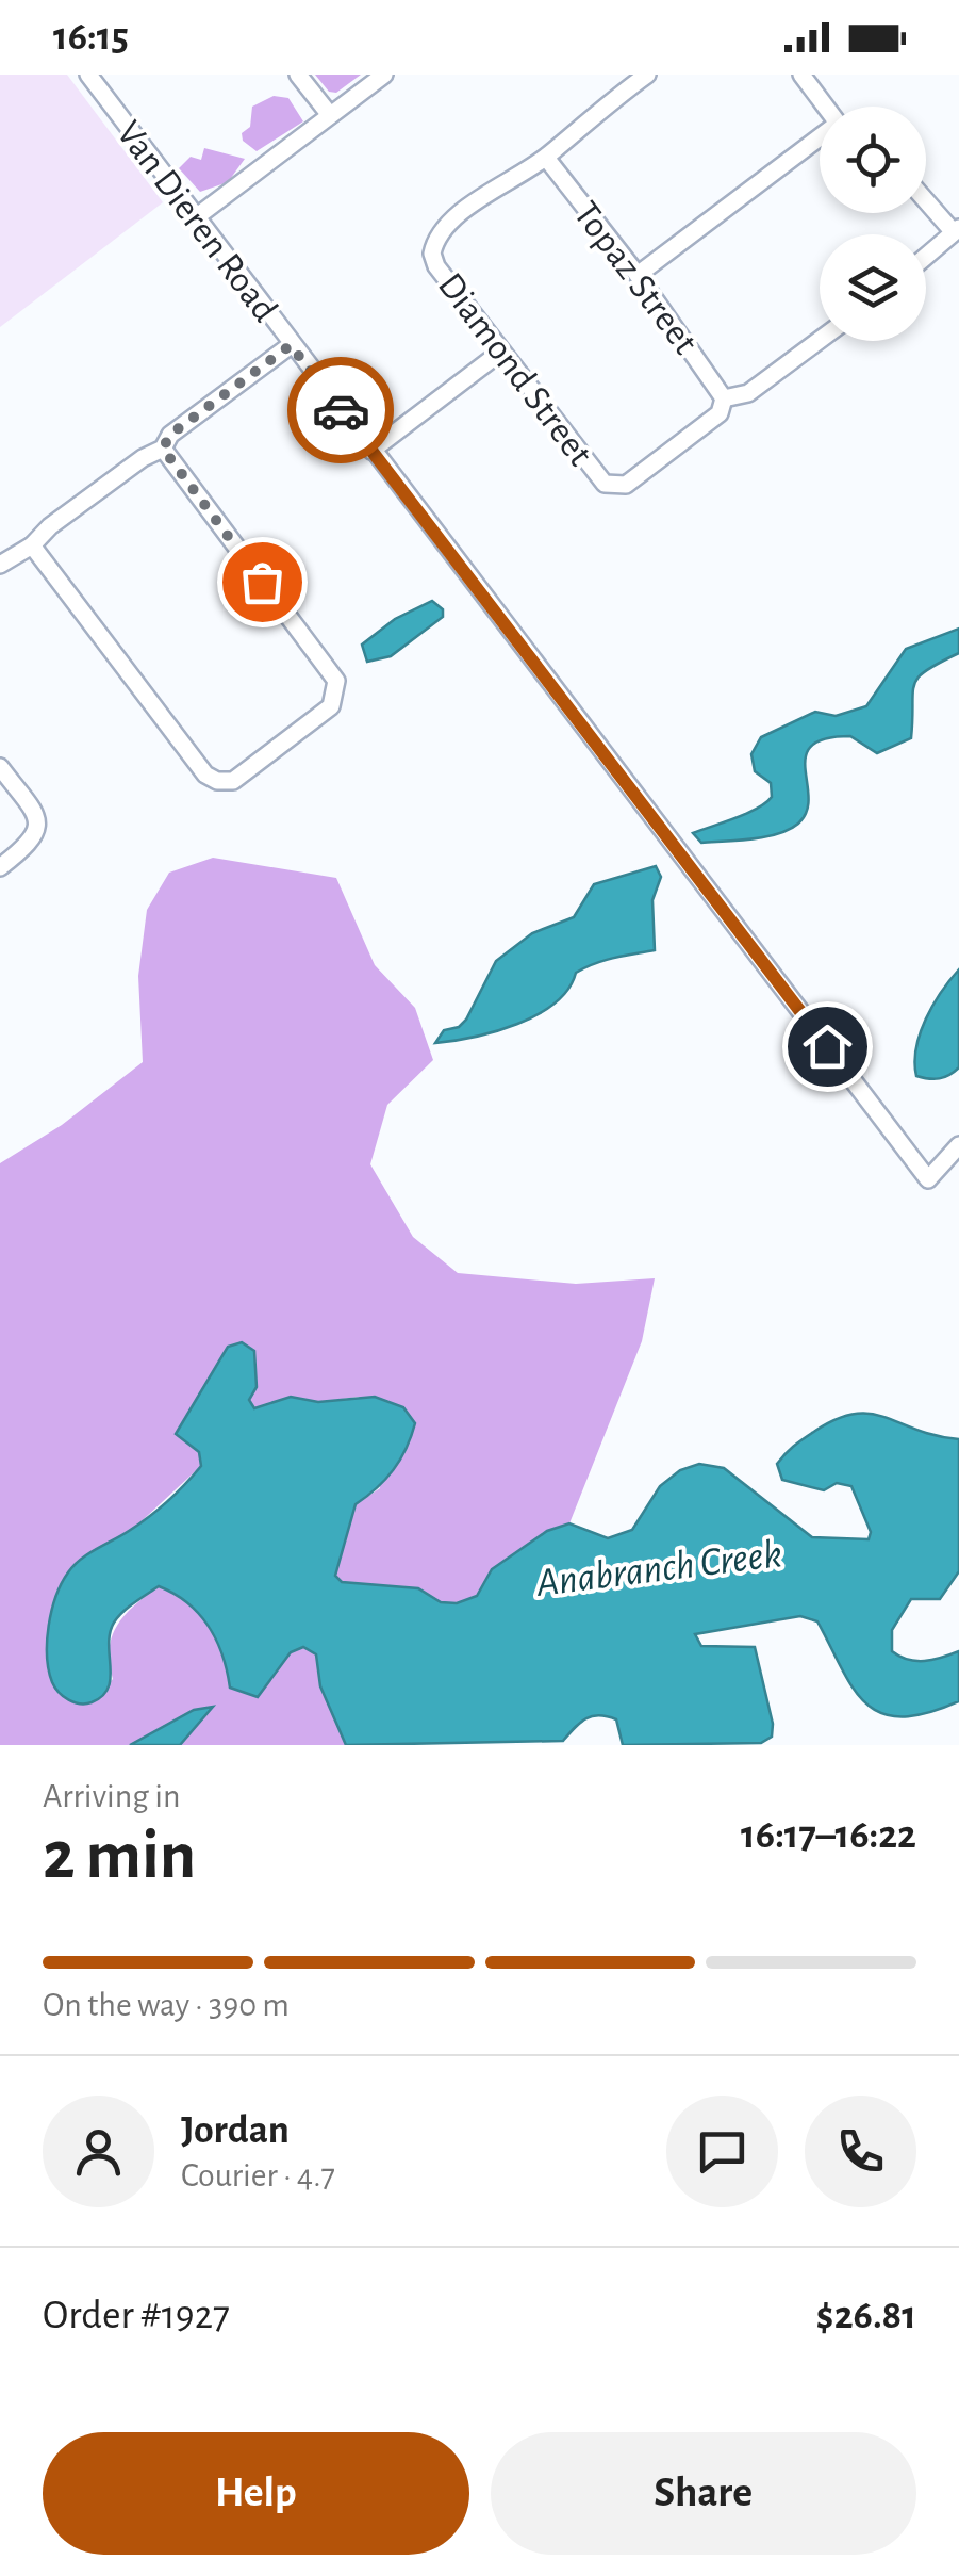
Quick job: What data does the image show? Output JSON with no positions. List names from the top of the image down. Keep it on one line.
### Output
{"streets":{"street":["Van Dieren Road","Topaz Street","Diamond Street"]},"crossings":[["Topaz Street","Diamond Street"]],"water":["Anabranch Creek"],"page":{"status":"16:15","heading":["2 min","Arriving in","16:17–16:22"],"panel":["Jordan","Courier · 4.7","Order #1927","$26.81"],"bar":"On the way · 390 m","buttons":["Help","Share"]}}
